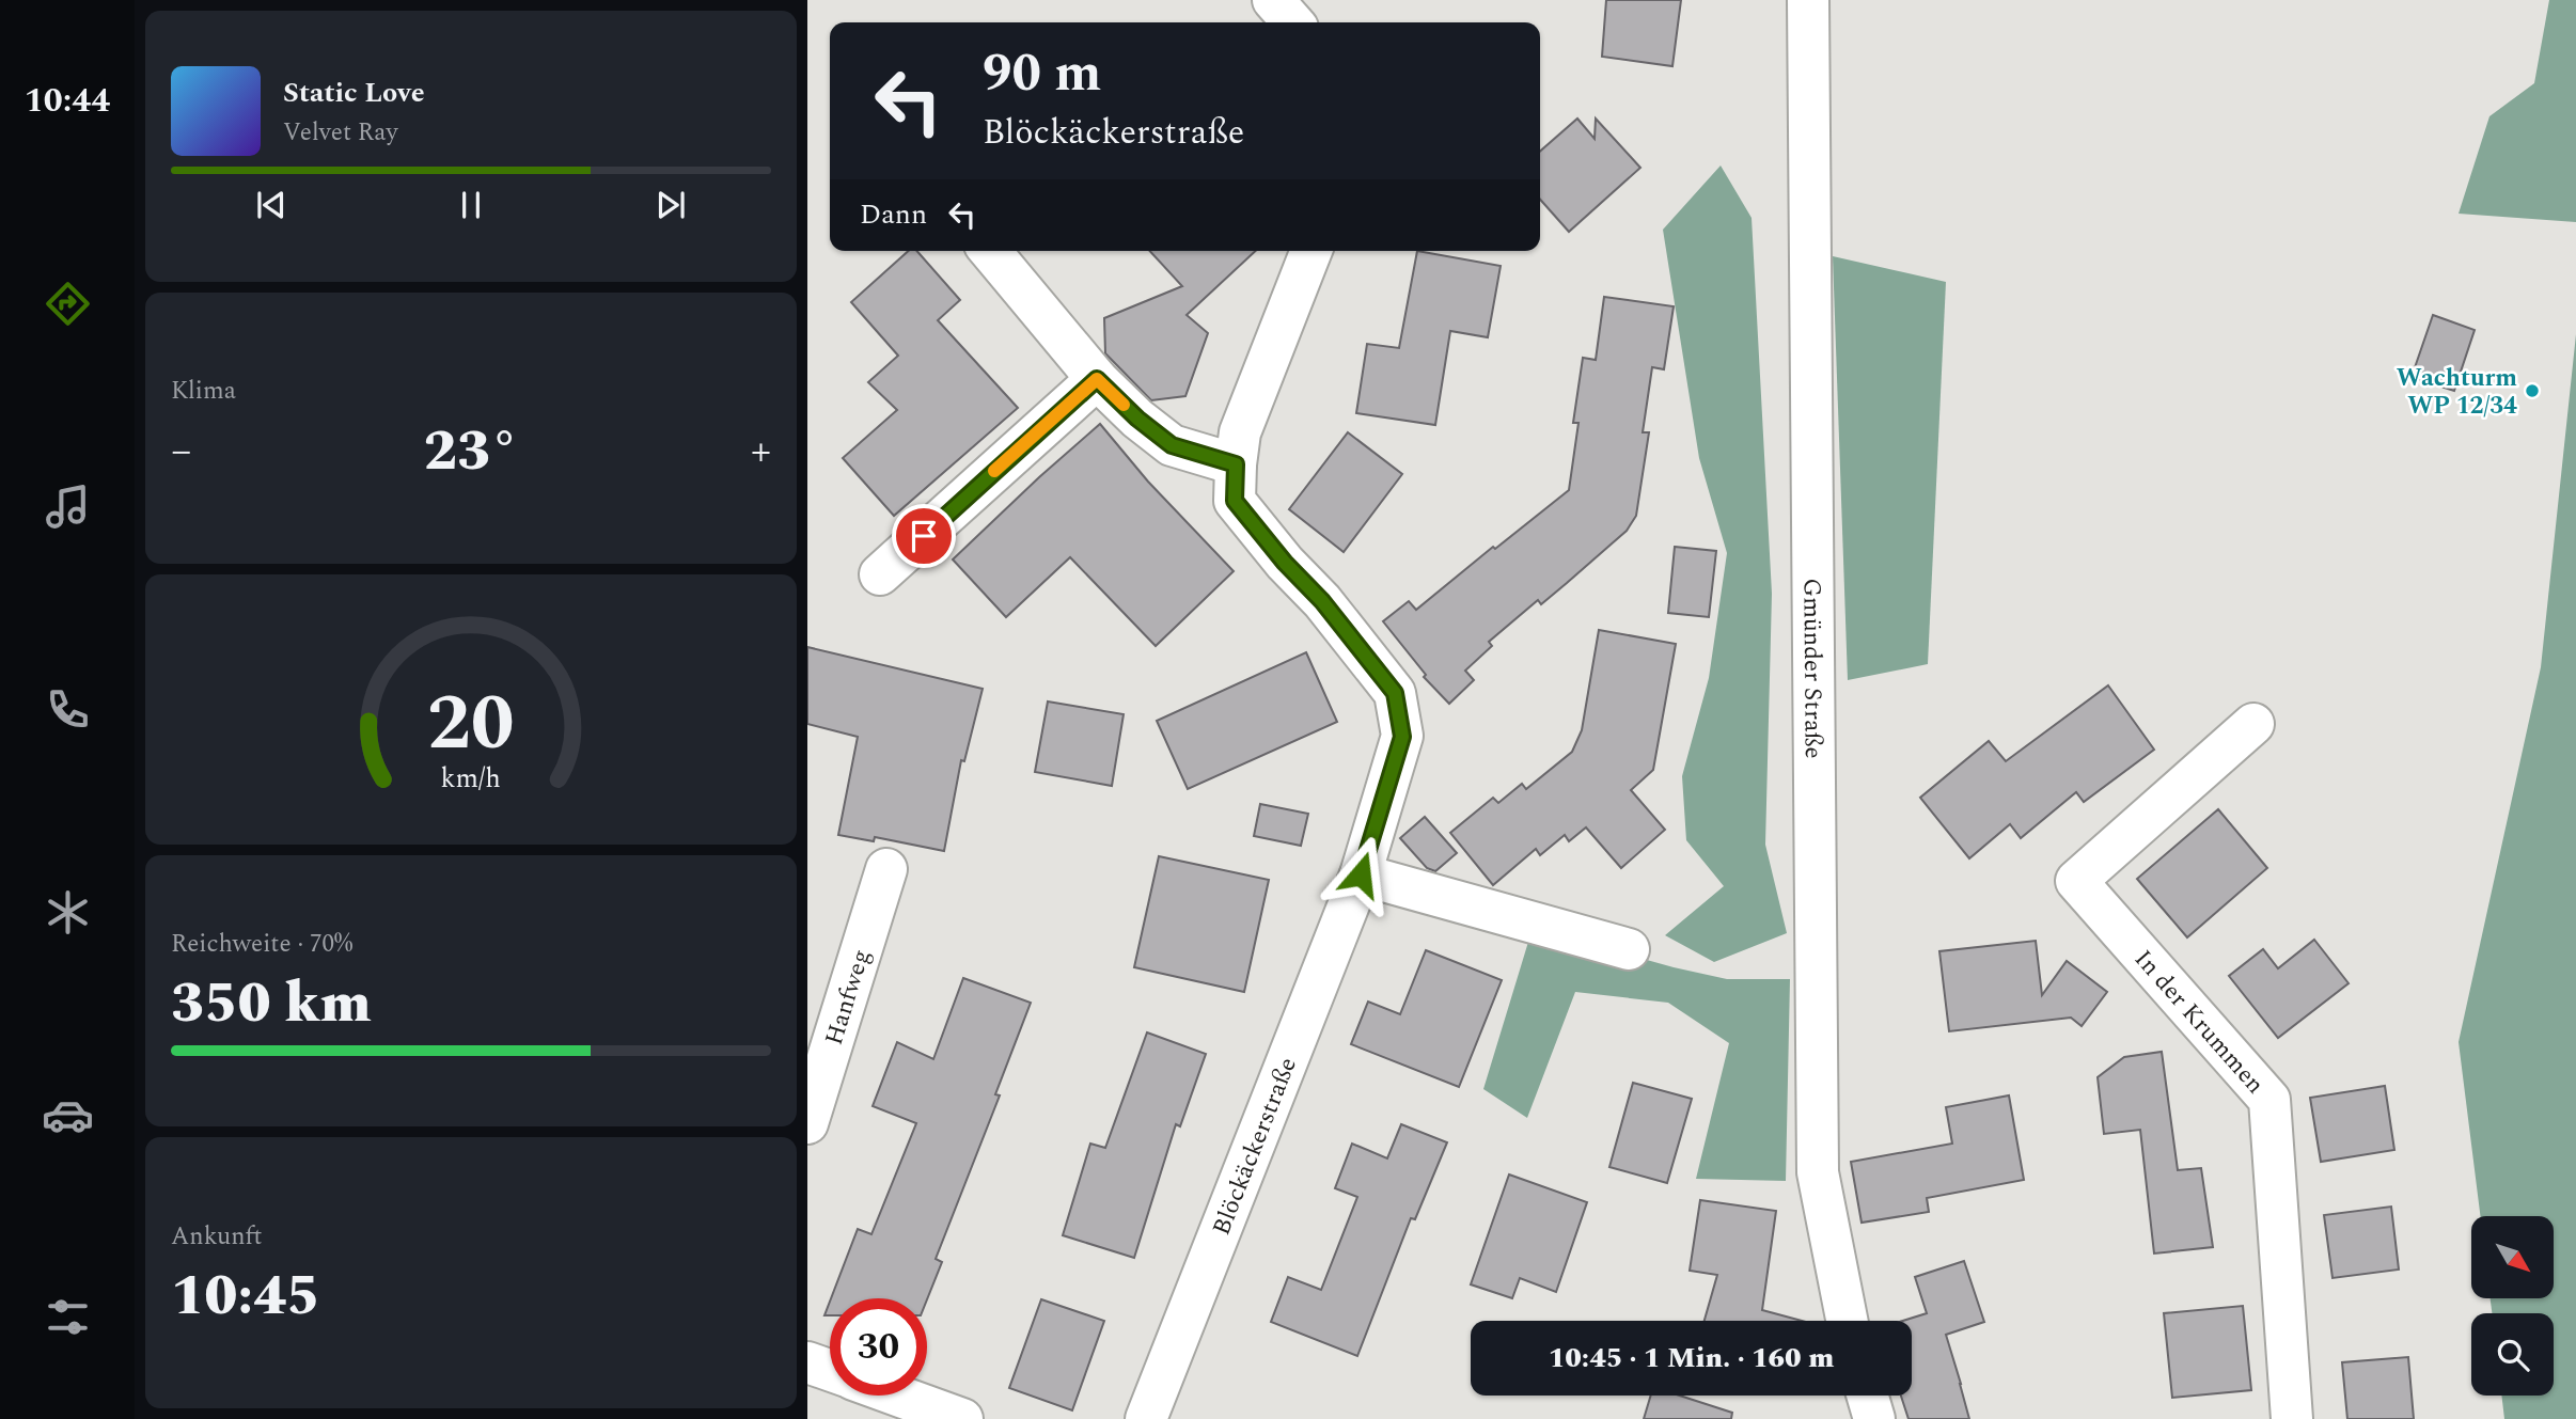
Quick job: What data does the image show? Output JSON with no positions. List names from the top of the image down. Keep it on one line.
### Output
{"streets":{"street":["Gmünder Straße","Hanfweg","In der Krummen","Blöckäckerstraße"]},"places":["Wachturm WP 12/34"],"north":"bottom right","page":{"tabs":"10:44","turn":["90 m","Blöckäckerstraße"],"song":["Static Love","Velvet Ray"],"then":"Dann","tile":["Klima",["Reichweite · 70%","350 km"],["Ankunft","10:45"]],"heat":["−","23°","+"],"limit":"30","trip":"10:45 · 1 Min. · 160 m","gauge":["20","km/h"]}}
